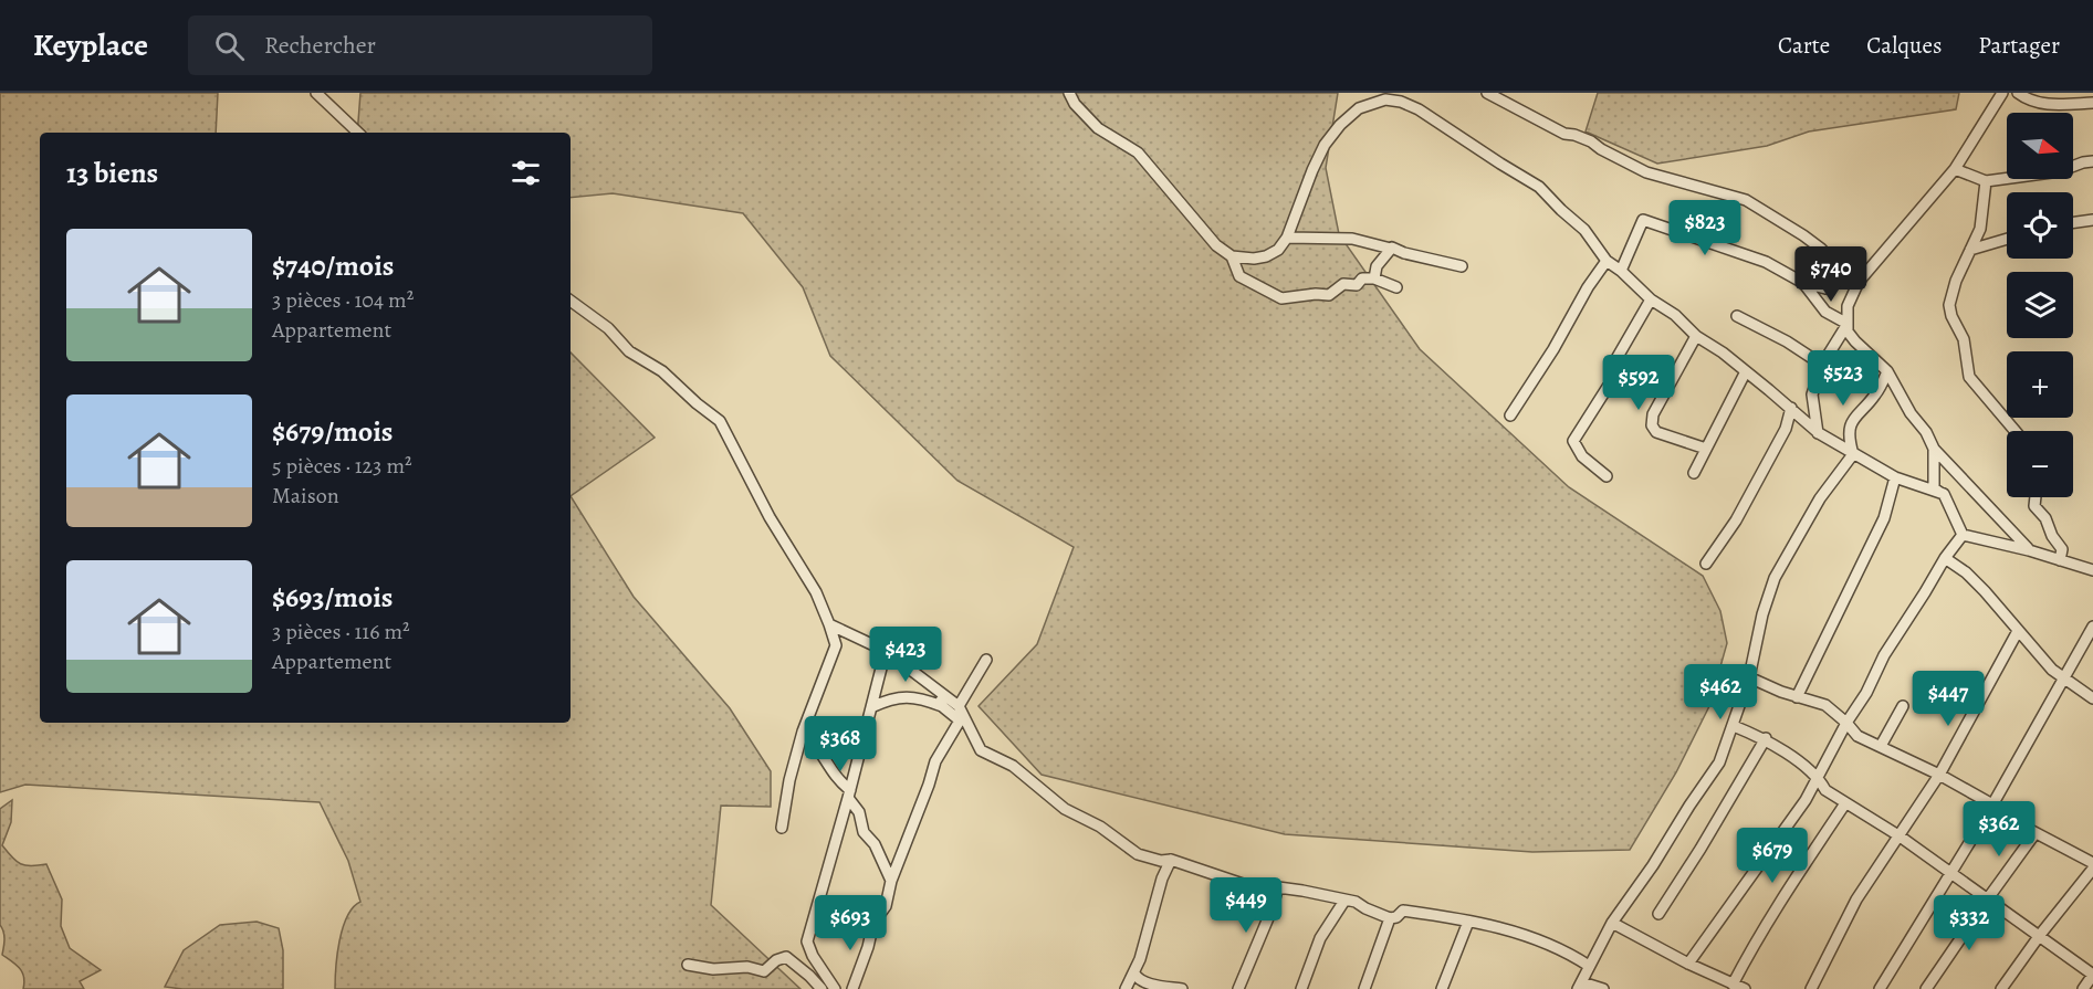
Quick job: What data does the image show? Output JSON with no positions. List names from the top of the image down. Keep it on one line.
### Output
{"north":"right","page":{"header":"Keyplace","search":"Rechercher","nav":["Carte","Calques","Partager"],"map_buttons":["+","−"],"heading":"13 biens","price":["$823","$740","$523","$592","$423","$462","$447","$368","$362","$679","$449","$693","$332"],"list":[{"name":"$740/mois","note":"3 pièces · 104 m² · Appartement"},{"name":"$679/mois","note":"5 pièces · 123 m² · Maison"},{"name":"$693/mois","note":"3 pièces · 116 m² · Appartement"}]}}
